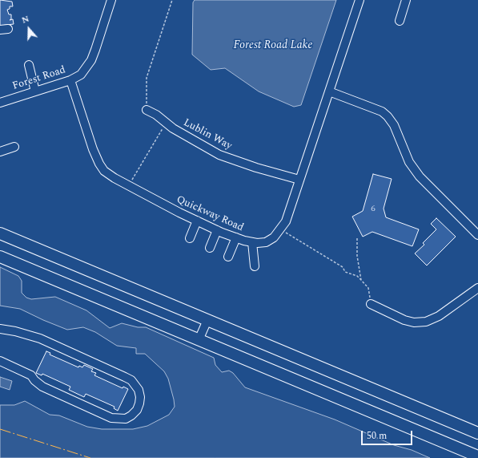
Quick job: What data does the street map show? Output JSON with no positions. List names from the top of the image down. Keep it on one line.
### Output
{"streets":{"street":["Forest Road","Lublin Way","Quickway Road"]},"crossings":[["Forest Road","Quickway Road"],["Lublin Way","Quickway Road"]],"water":["Forest Road Lake"],"house_numbers":["6"],"scale_bar":"50 m","north":"top"}
